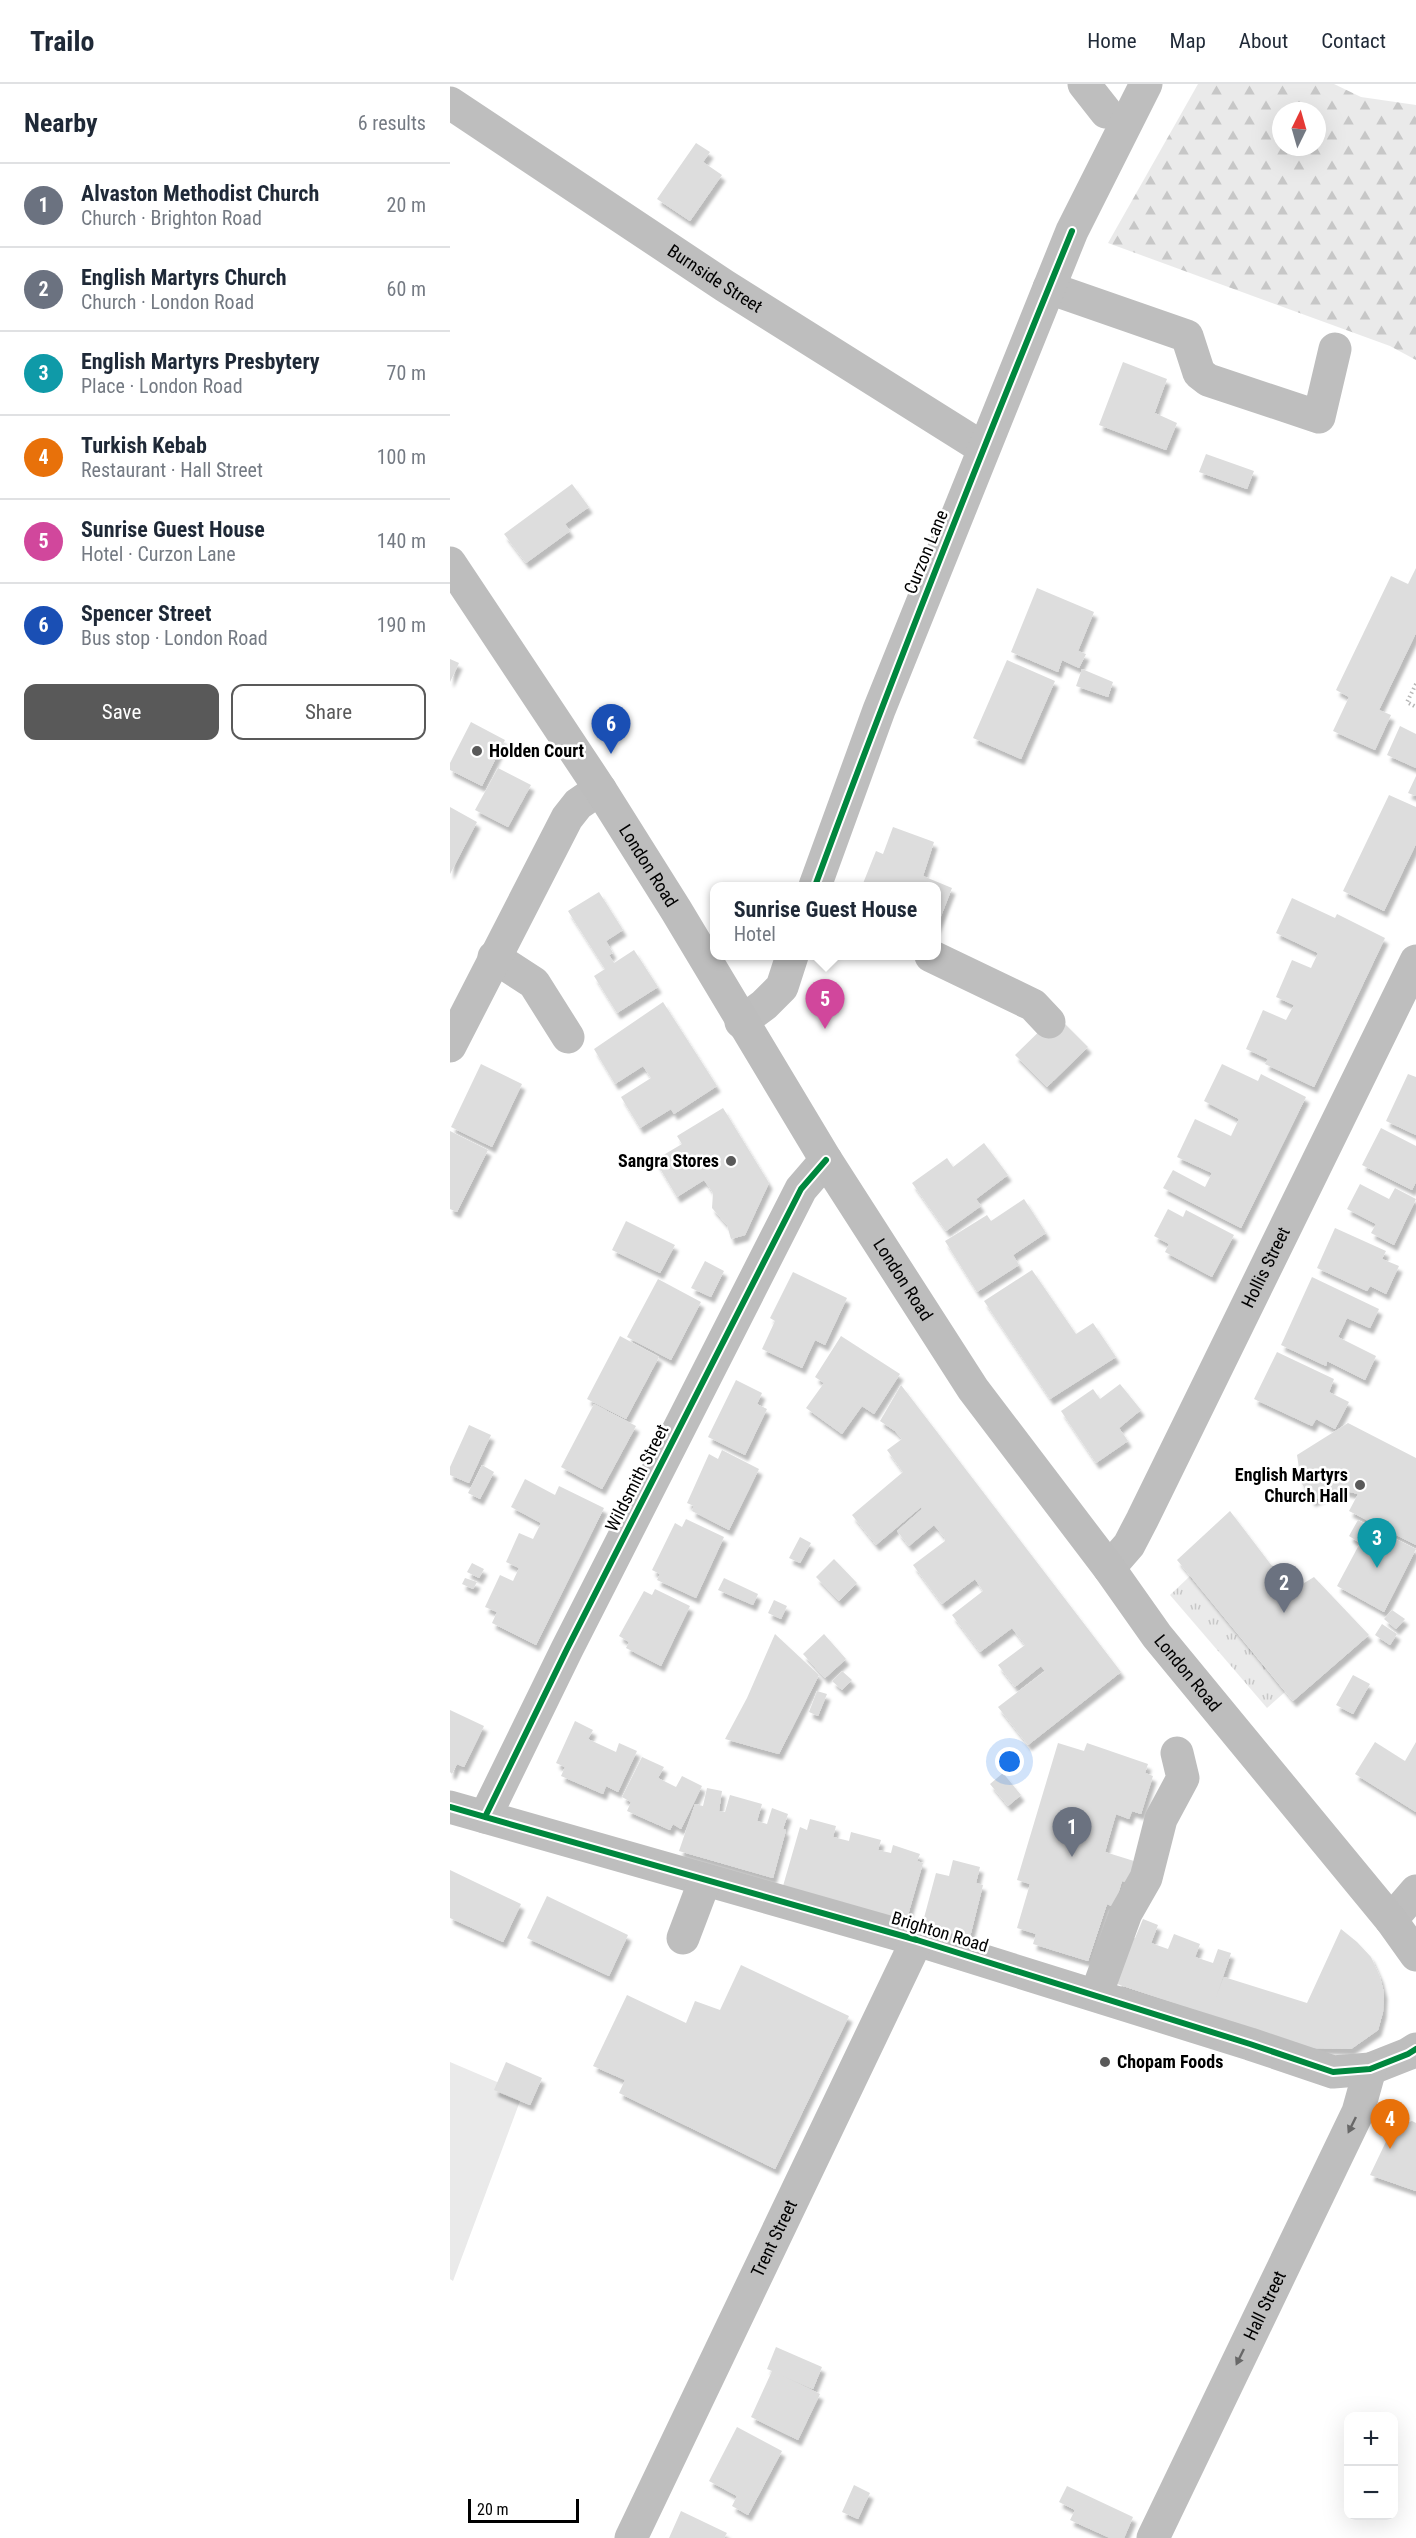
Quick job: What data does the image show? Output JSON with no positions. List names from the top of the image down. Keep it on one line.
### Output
{"streets":{"main road":["London Road"],"street":["Burnside Street","Curzon Lane","Hollis Street","Wildsmith Street","Brighton Road","Trent Street","Hall Street"]},"crossings":[["Burnside Street","Curzon Lane"],["London Road","Hollis Street"],["London Road","Wildsmith Street"],["Wildsmith Street","Brighton Road"],["Brighton Road","Trent Street"],["Brighton Road","Hall Street"]],"one_way":["Hall Street"],"places":["Holden Court","Sangra Stores","English Martyrs Church Hall","Chopam Foods"],"scale_bar":"20 m","north":"top","page":{"header":"Trailo","nav":["Home","Map","About","Contact"],"heading":["Nearby","6 results"],"list":[{"mark":"1","name":"Alvaston Methodist Church","note":"Church · Brighton Road","value":"20 m"},{"mark":"2","name":"English Martyrs Church","note":"Church · London Road","value":"60 m"},{"mark":"3","name":"English Martyrs Presbytery","note":"Place · London Road","value":"70 m"},{"mark":"4","name":"Turkish Kebab","note":"Restaurant · Hall Street","value":"100 m"},{"mark":"5","name":"Sunrise Guest House","note":"Hotel · Curzon Lane","value":"140 m"},{"mark":"6","name":"Spencer Street","note":"Bus stop · London Road","value":"190 m"}],"buttons":["Save","Share"],"pins":["6","5","3","2","1","4"],"popup":["Sunrise Guest House","Hotel"],"map_buttons":["+","−"],"scale":"20 m"}}
